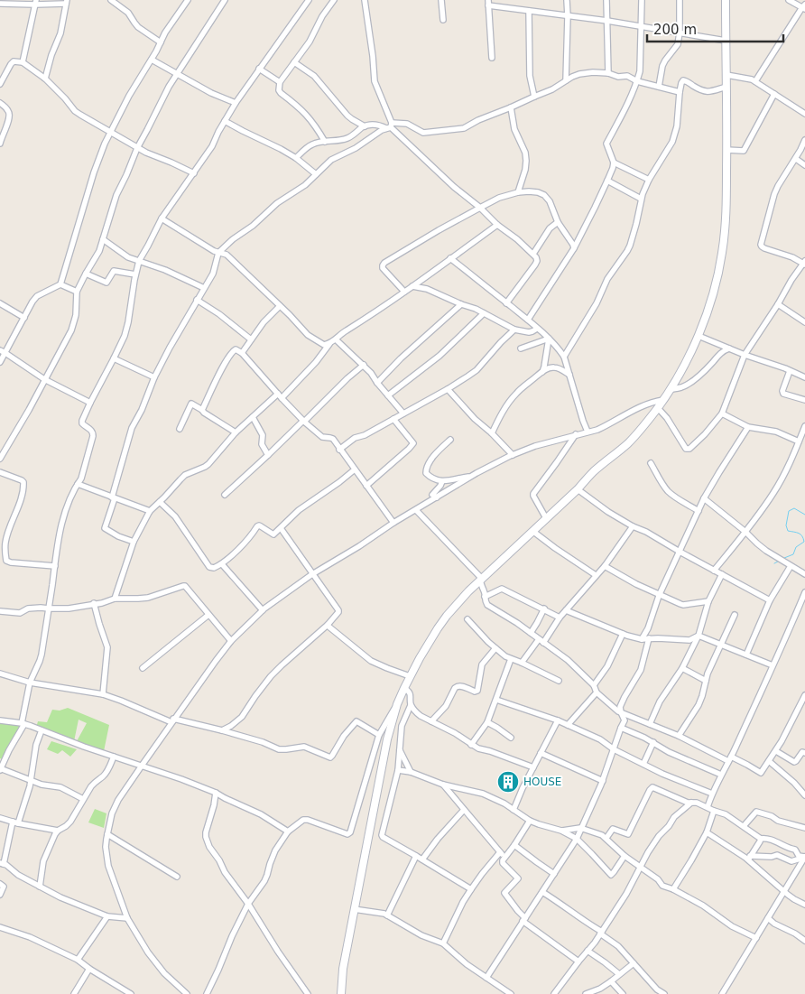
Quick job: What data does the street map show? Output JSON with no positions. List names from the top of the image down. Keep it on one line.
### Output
{"places":{"building":["HOUSE"]},"scale_bar":"200 m"}
